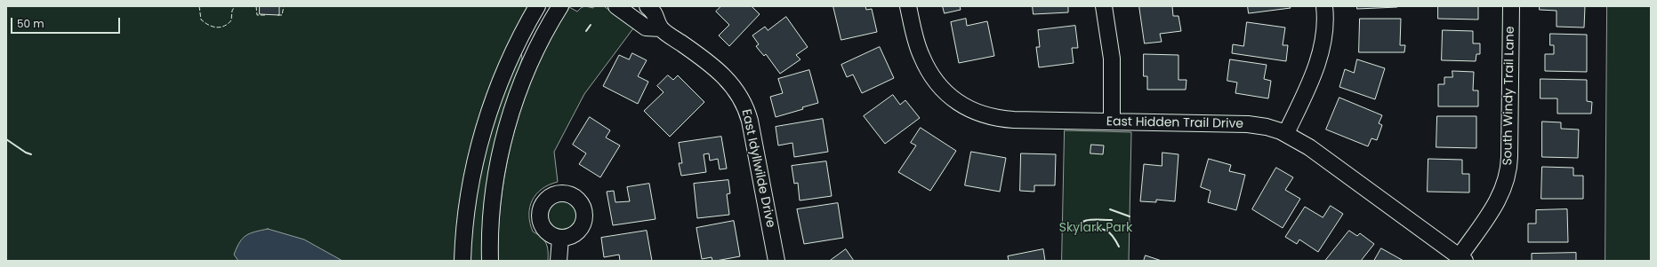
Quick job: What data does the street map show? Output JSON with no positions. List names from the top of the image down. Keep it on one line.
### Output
{"streets":{"street":["South Windy Trail Lane","East Hidden Trail Drive","East Idyllwilde Drive"]},"crossings":[["South Windy Trail Lane","East Hidden Trail Drive"]],"parks":["Skylark Park"],"scale_bar":"50 m"}
